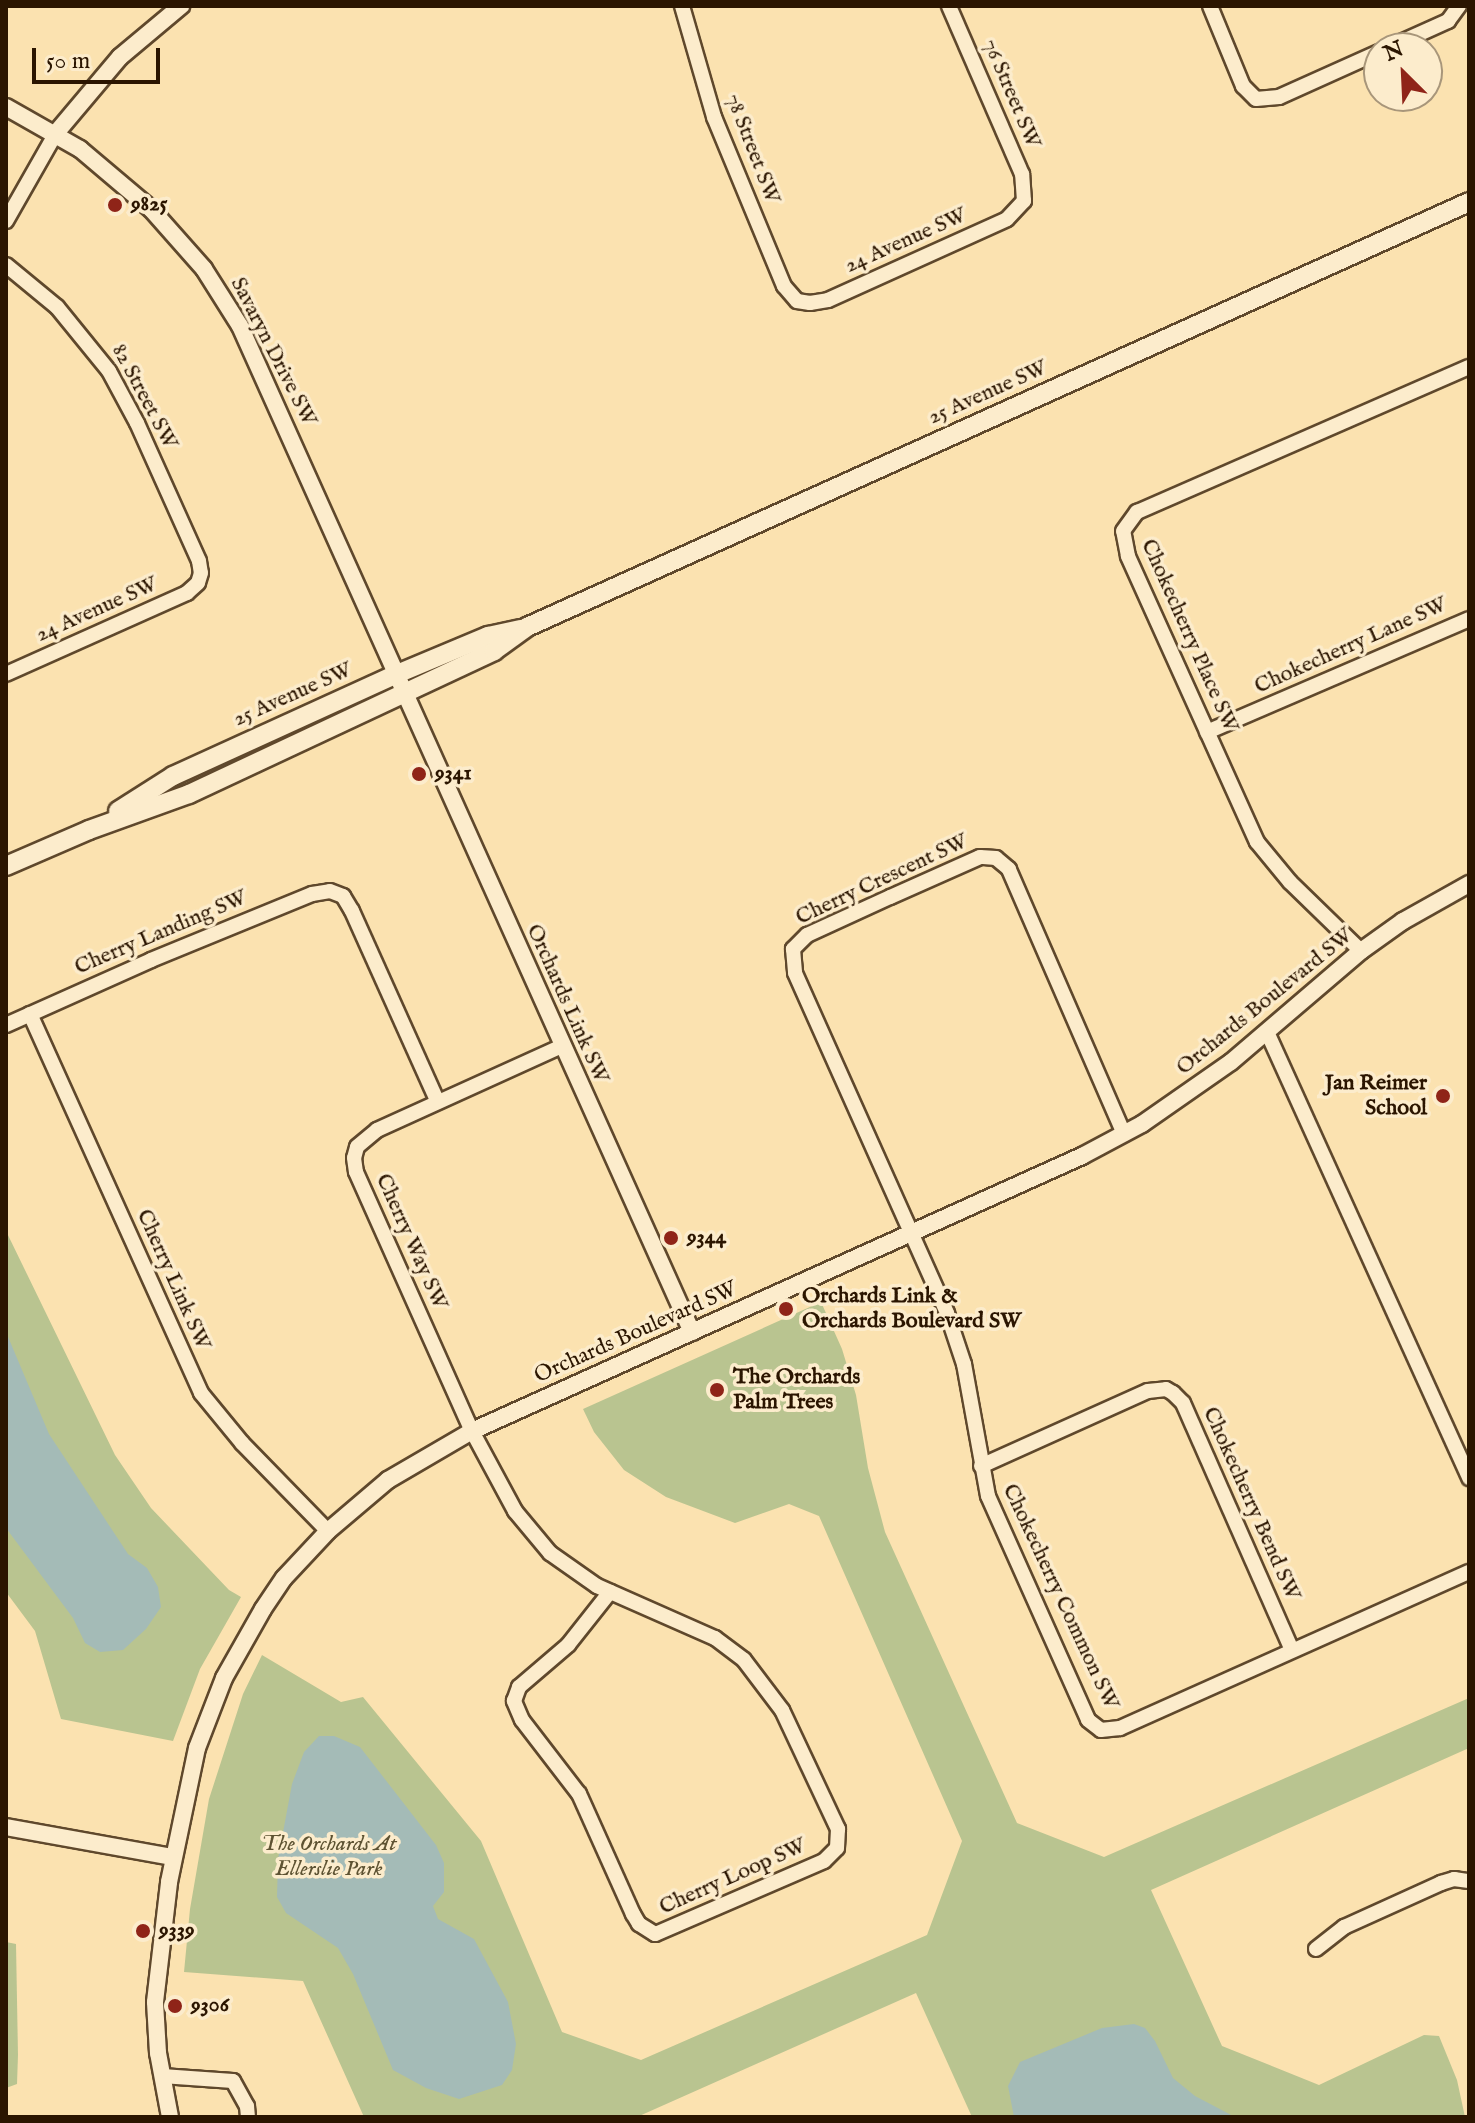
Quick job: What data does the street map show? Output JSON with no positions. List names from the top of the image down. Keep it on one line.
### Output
{"streets":{"main road":["25 Avenue SW"],"street":["76 Street SW","78 Street SW","24 Avenue SW","Savaryn Drive SW","82 Street SW","Chokecherry Place SW","Chokecherry Lane SW","Cherry Crescent SW","Cherry Landing SW","Orchards Boulevard SW","Orchards Link SW","Cherry Way SW","Cherry Link SW","Chokecherry Bend SW","Chokecherry Common SW","Cherry Loop SW"]},"crossings":[["76 Street SW","24 Avenue SW"],["78 Street SW","24 Avenue SW"],["24 Avenue SW","82 Street SW"],["Savaryn Drive SW","25 Avenue SW"],["Savaryn Drive SW","Orchards Link SW"],["25 Avenue SW","Orchards Link SW"],["Chokecherry Place SW","Chokecherry Lane SW"],["Chokecherry Place SW","Orchards Boulevard SW"],["Cherry Crescent SW","Orchards Boulevard SW"],["Cherry Crescent SW","Chokecherry Common SW"],["Cherry Landing SW","Cherry Way SW"],["Cherry Landing SW","Cherry Link SW"],["Orchards Boulevard SW","Orchards Link SW"],["Orchards Boulevard SW","Cherry Way SW"],["Orchards Boulevard SW","Cherry Link SW"],["Orchards Boulevard SW","Chokecherry Common SW"],["Orchards Boulevard SW","Cherry Loop SW"],["Orchards Link SW","Cherry Way SW"],["Cherry Way SW","Cherry Loop SW"],["Chokecherry Bend SW","Chokecherry Common SW"]],"parks":["The Orchards At Ellerslie Park"],"places":["9825","9341","Jan Reimer School","9344","Orchards Link & Orchards Boulevard SW","The Orchards Palm Trees","9339","9306"],"scale_bar":"50 m","north":"top left"}
